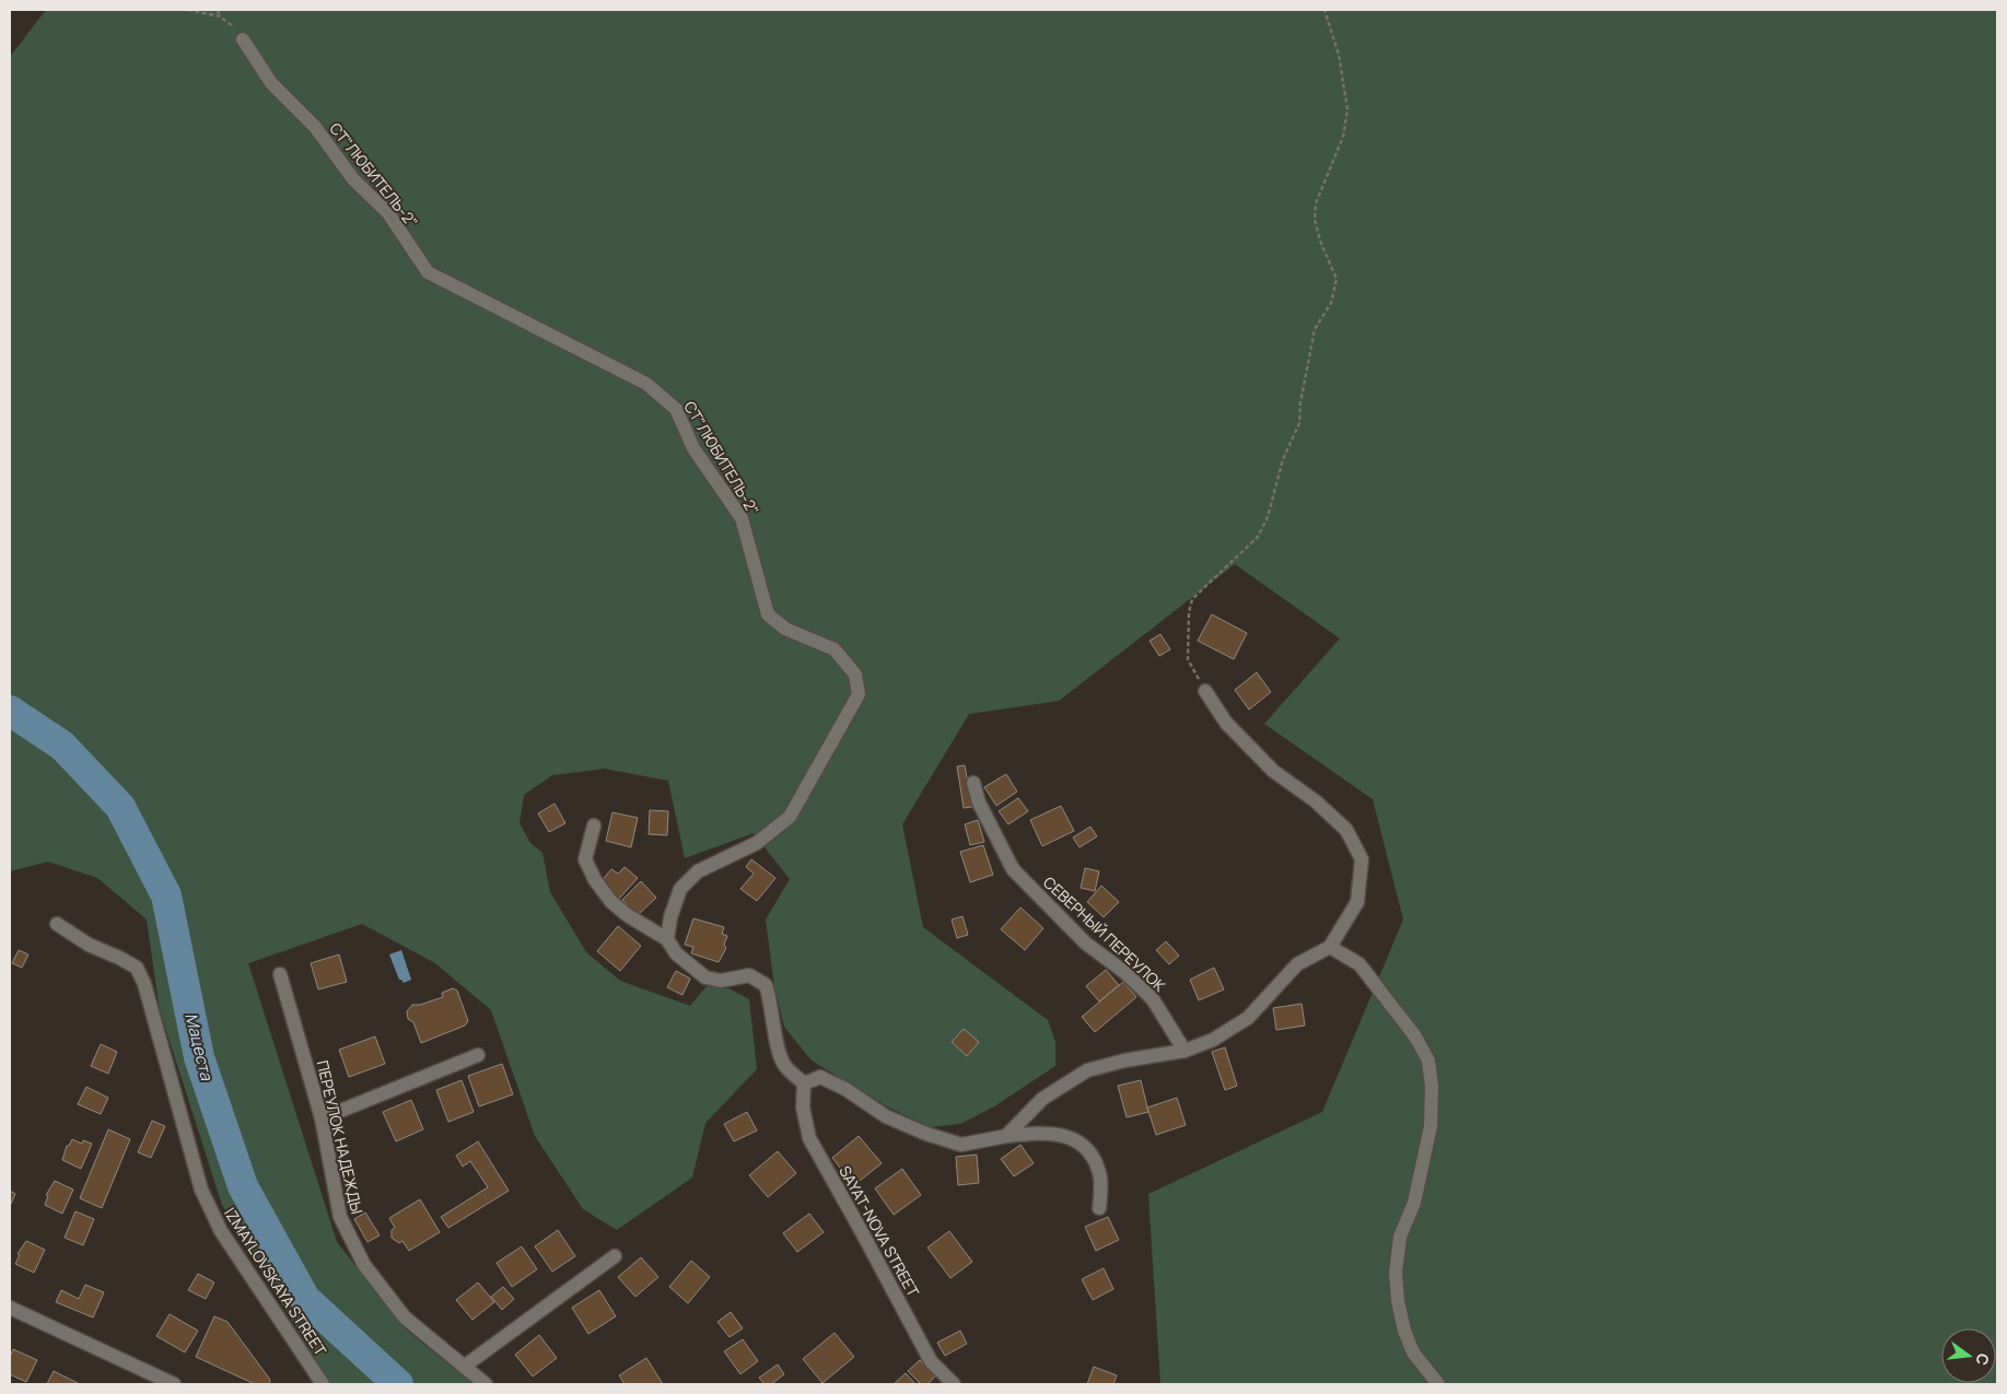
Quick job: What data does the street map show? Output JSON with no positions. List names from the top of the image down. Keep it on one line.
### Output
{"streets":{"street":["СТ\"ЛЮБИТЕЛЬ-2\"","СЕВЕРНЫЙ ПЕРЕУЛОК","ПЕРЕУЛОК НАДЕЖДЫ","SAYAT-NOVA STREET","IZMAYLOVSKAYA STREET"]},"water":["Мацеста"],"north":"right"}
